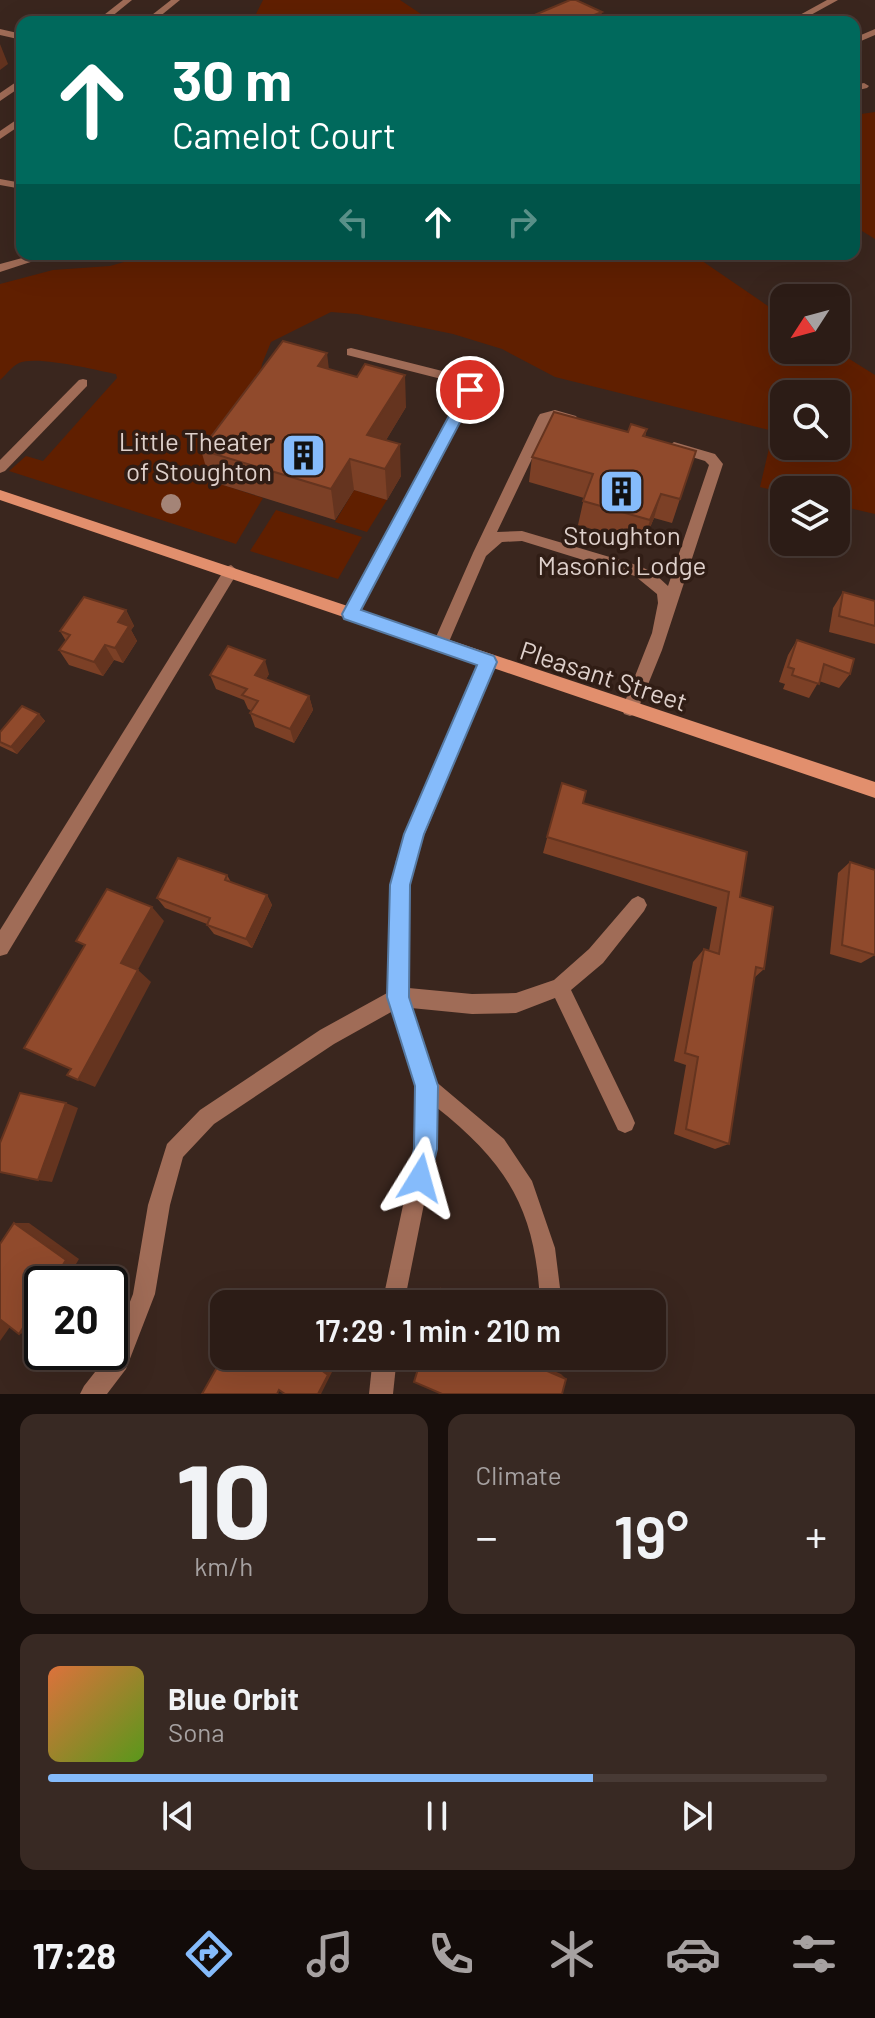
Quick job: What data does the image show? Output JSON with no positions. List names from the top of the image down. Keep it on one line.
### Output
{"streets":{"main road":["Pleasant Street"]},"places":{"building":["Little Theater of Stoughton","Stoughton Masonic Lodge"]},"north":"bottom left","page":{"turn":["30 m","Camelot Court"],"limit":"20","trip":"17:29 · 1 min · 210 m","tile":[["10","km/h"],"Climate"],"heat":["−","19°","+"],"song":["Blue Orbit","Sona"],"tabs":"17:28"}}
